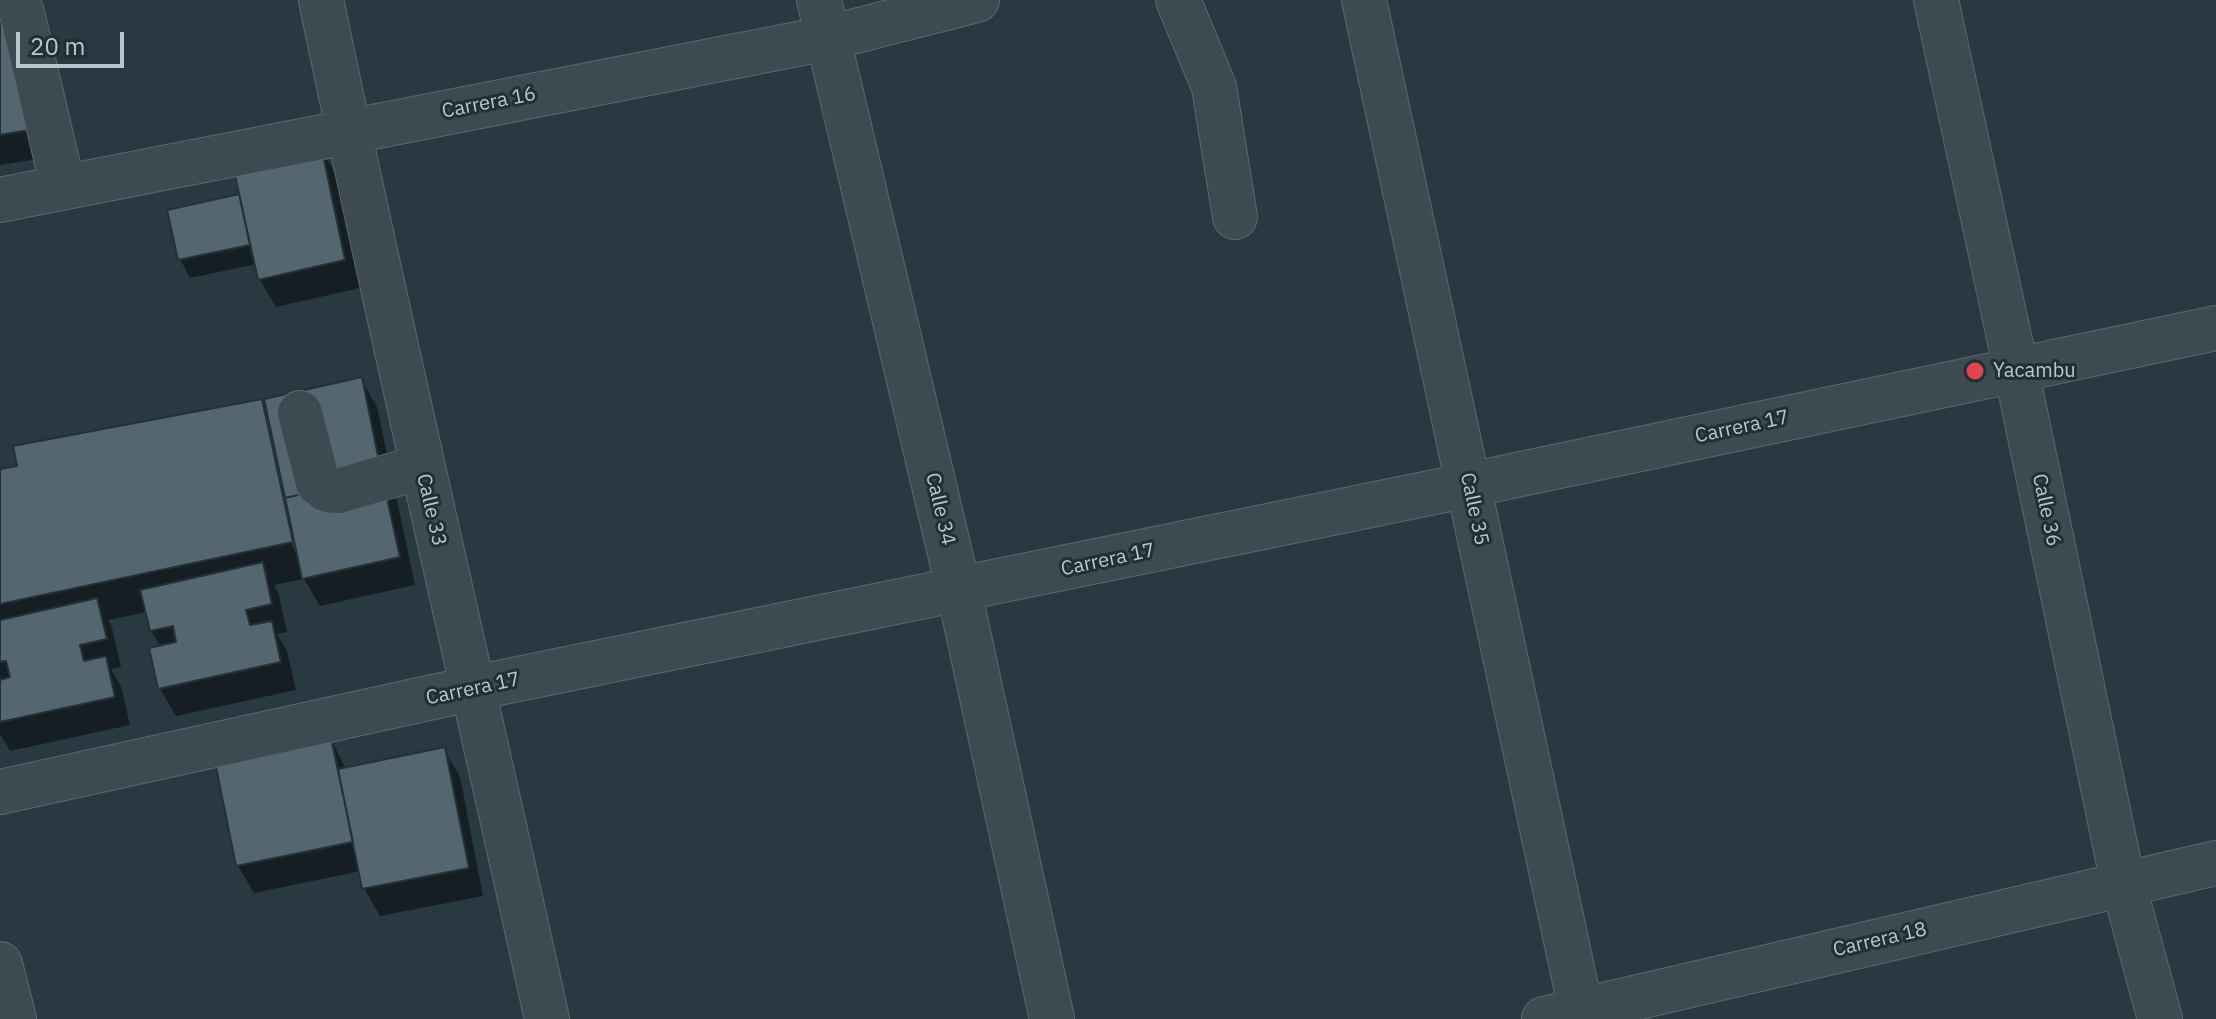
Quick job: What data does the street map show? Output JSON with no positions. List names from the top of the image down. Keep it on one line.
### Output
{"streets":{"street":["Carrera 16","Carrera 17","Calle 34","Calle 35","Calle 33","Calle 36","Carrera 18"]},"crossings":[["Carrera 16","Calle 34"],["Carrera 16","Calle 33"],["Carrera 17","Calle 34"],["Carrera 17","Calle 35"],["Carrera 17","Calle 33"],["Carrera 17","Calle 36"],["Calle 35","Carrera 18"],["Calle 36","Carrera 18"]],"places":["Yacambu"],"scale_bar":"20 m"}
